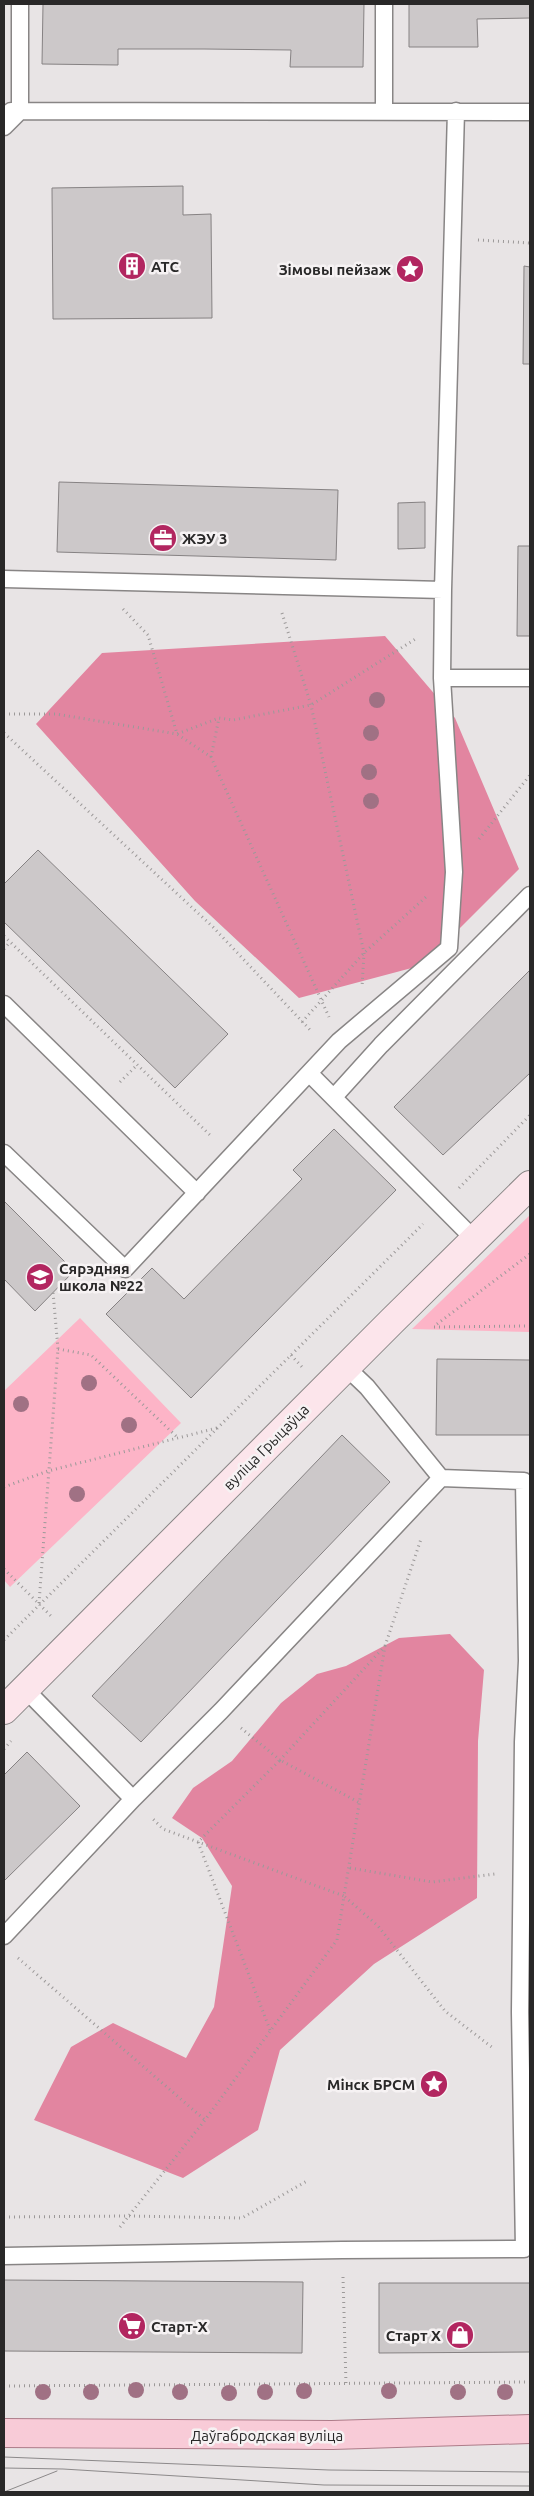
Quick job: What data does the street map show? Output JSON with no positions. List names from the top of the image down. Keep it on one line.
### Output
{"streets":{"main road":["Даўгабродская вуліца"],"street":["вуліца Грыцаўца"]},"places":{"building":["АТС"],"place":["Зімовы пейзаж","Мінск БРСМ"],"office":["ЖЭУ 3"],"school or university":["Сярэдняя школа №22"],"supermarket":["Старт-X"],"shop":["Старт Х"]}}
